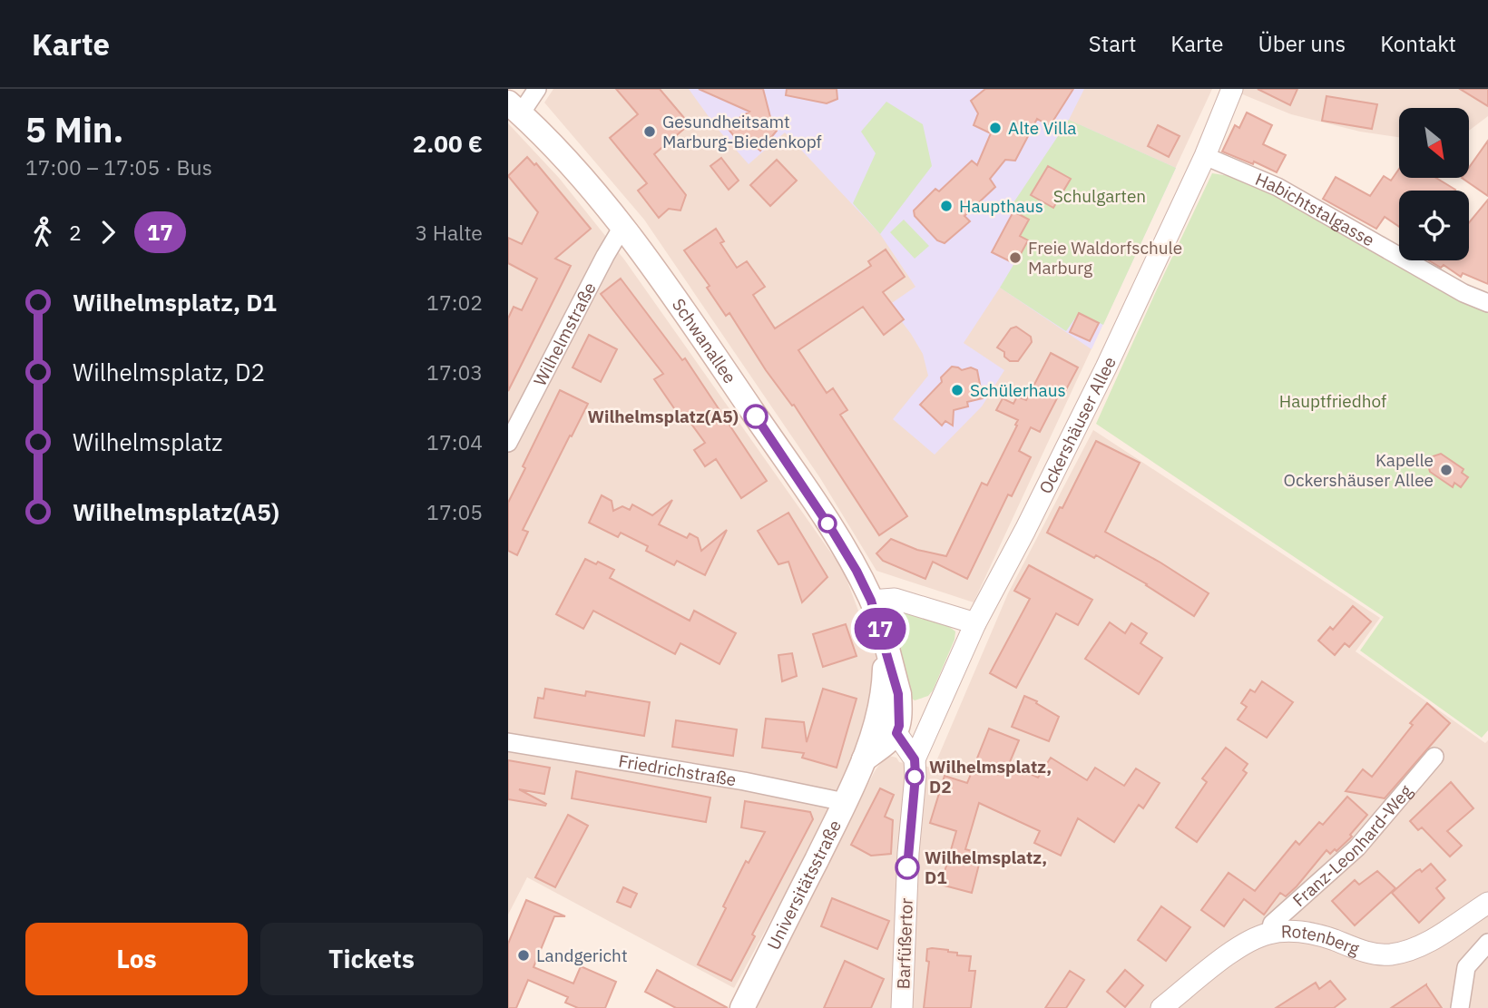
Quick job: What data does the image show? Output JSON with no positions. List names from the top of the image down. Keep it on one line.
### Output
{"streets":{"main road":["Schwanallee","Universitätsstraße"],"street":["Habichtstalgasse","Wilhelmstraße","Ockershäuser Allee","Friedrichstraße","Franz-Leonhard-Weg","Rotenberg","Barfüßertor"]},"crossings":[["Habichtstalgasse","Ockershäuser Allee"],["Wilhelmstraße","Schwanallee"],["Schwanallee","Universitätsstraße"],["Ockershäuser Allee","Barfüßertor"],["Friedrichstraße","Universitätsstraße"],["Franz-Leonhard-Weg","Rotenberg"]],"parks":["Schulgarten","Hauptfriedhof"],"places":["Alte Villa","Gesundheitsamt Marburg-Biedenkopf","Haupthaus","Freie Waldorfschule Marburg","Schülerhaus","Wilhelmsplatz(A5)","Kapelle Ockershäuser Allee","Wilhelmsplatz, D2","Wilhelmsplatz, D1","Landgericht"],"lines":["bus line 17"],"north":"bottom right","page":{"header":"Karte","nav":["Start","Karte","Über uns","Kontakt"],"heading":["5 Min.","17:00 – 17:05 · Bus","2.00 €"],"on_map":"17","legs":["2","17","3 Halte"],"list":[{"name":"Wilhelmsplatz, D1","value":"17:02"},{"name":"Wilhelmsplatz, D2","value":"17:03"},{"name":"Wilhelmsplatz","value":"17:04"},{"name":"Wilhelmsplatz(A5)","value":"17:05"}],"buttons":["Los","Tickets"]}}
